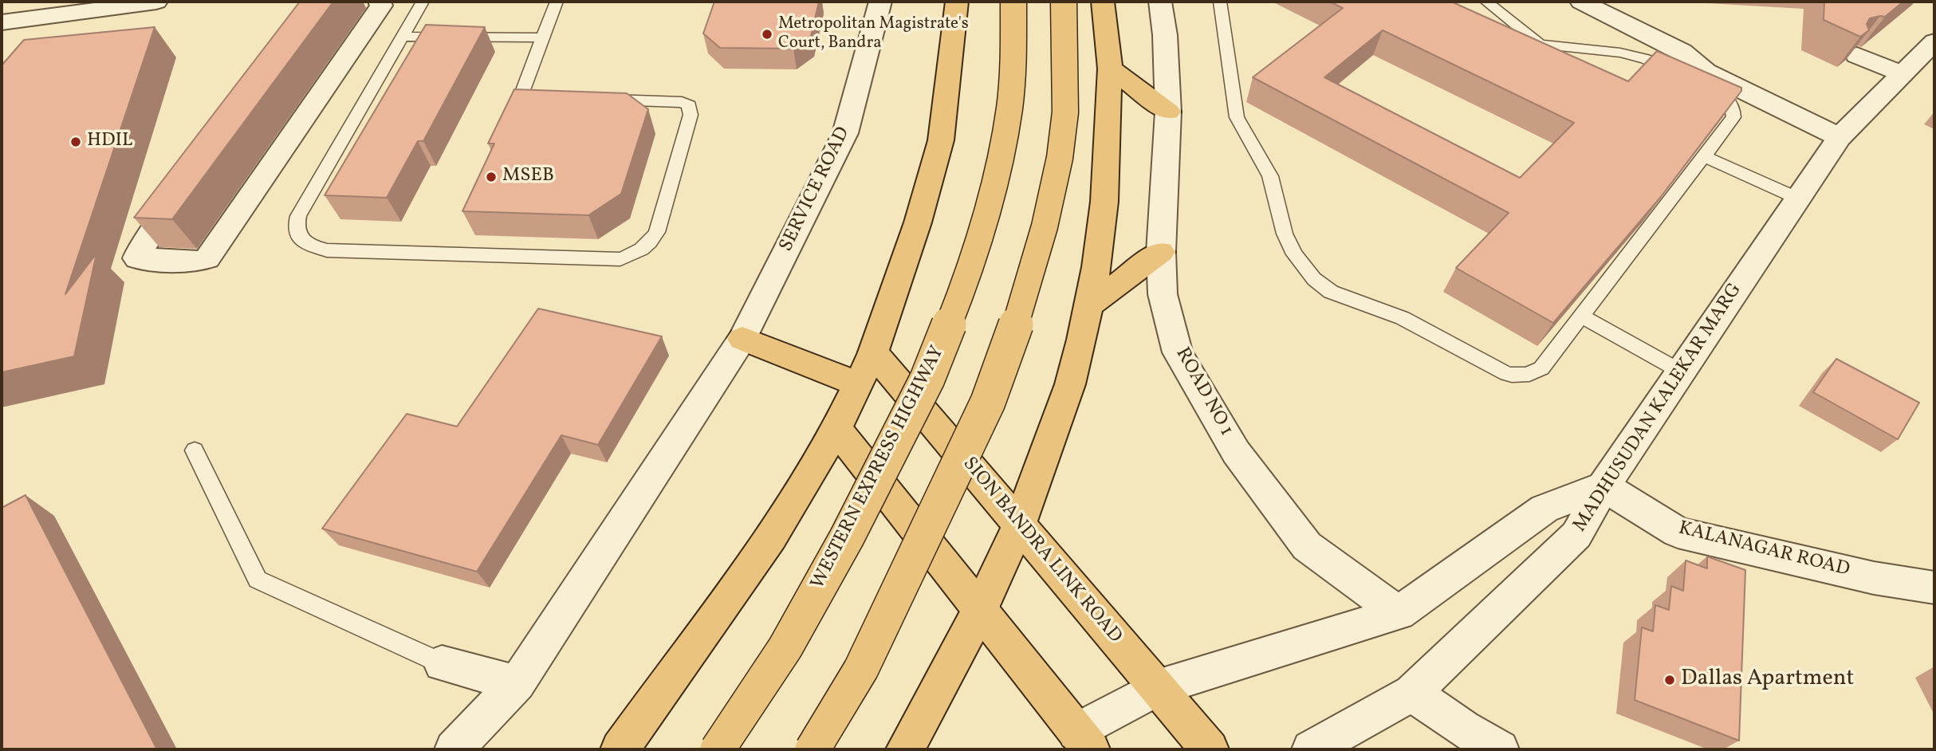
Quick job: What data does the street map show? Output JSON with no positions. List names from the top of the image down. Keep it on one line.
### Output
{"streets":{"main road":["WESTERN EXPRESS HIGHWAY","SION BANDRA LINK ROAD"],"street":["SERVICE ROAD","ROAD NO 1","MADHUSUDAN KALEKAR MARG","KALANAGAR ROAD"]},"crossings":[["MADHUSUDAN KALEKAR MARG","KALANAGAR ROAD"]],"places":["Metropolitan Magistrate's Court, Bandra","HDIL","MSEB","Dallas Apartment"]}
